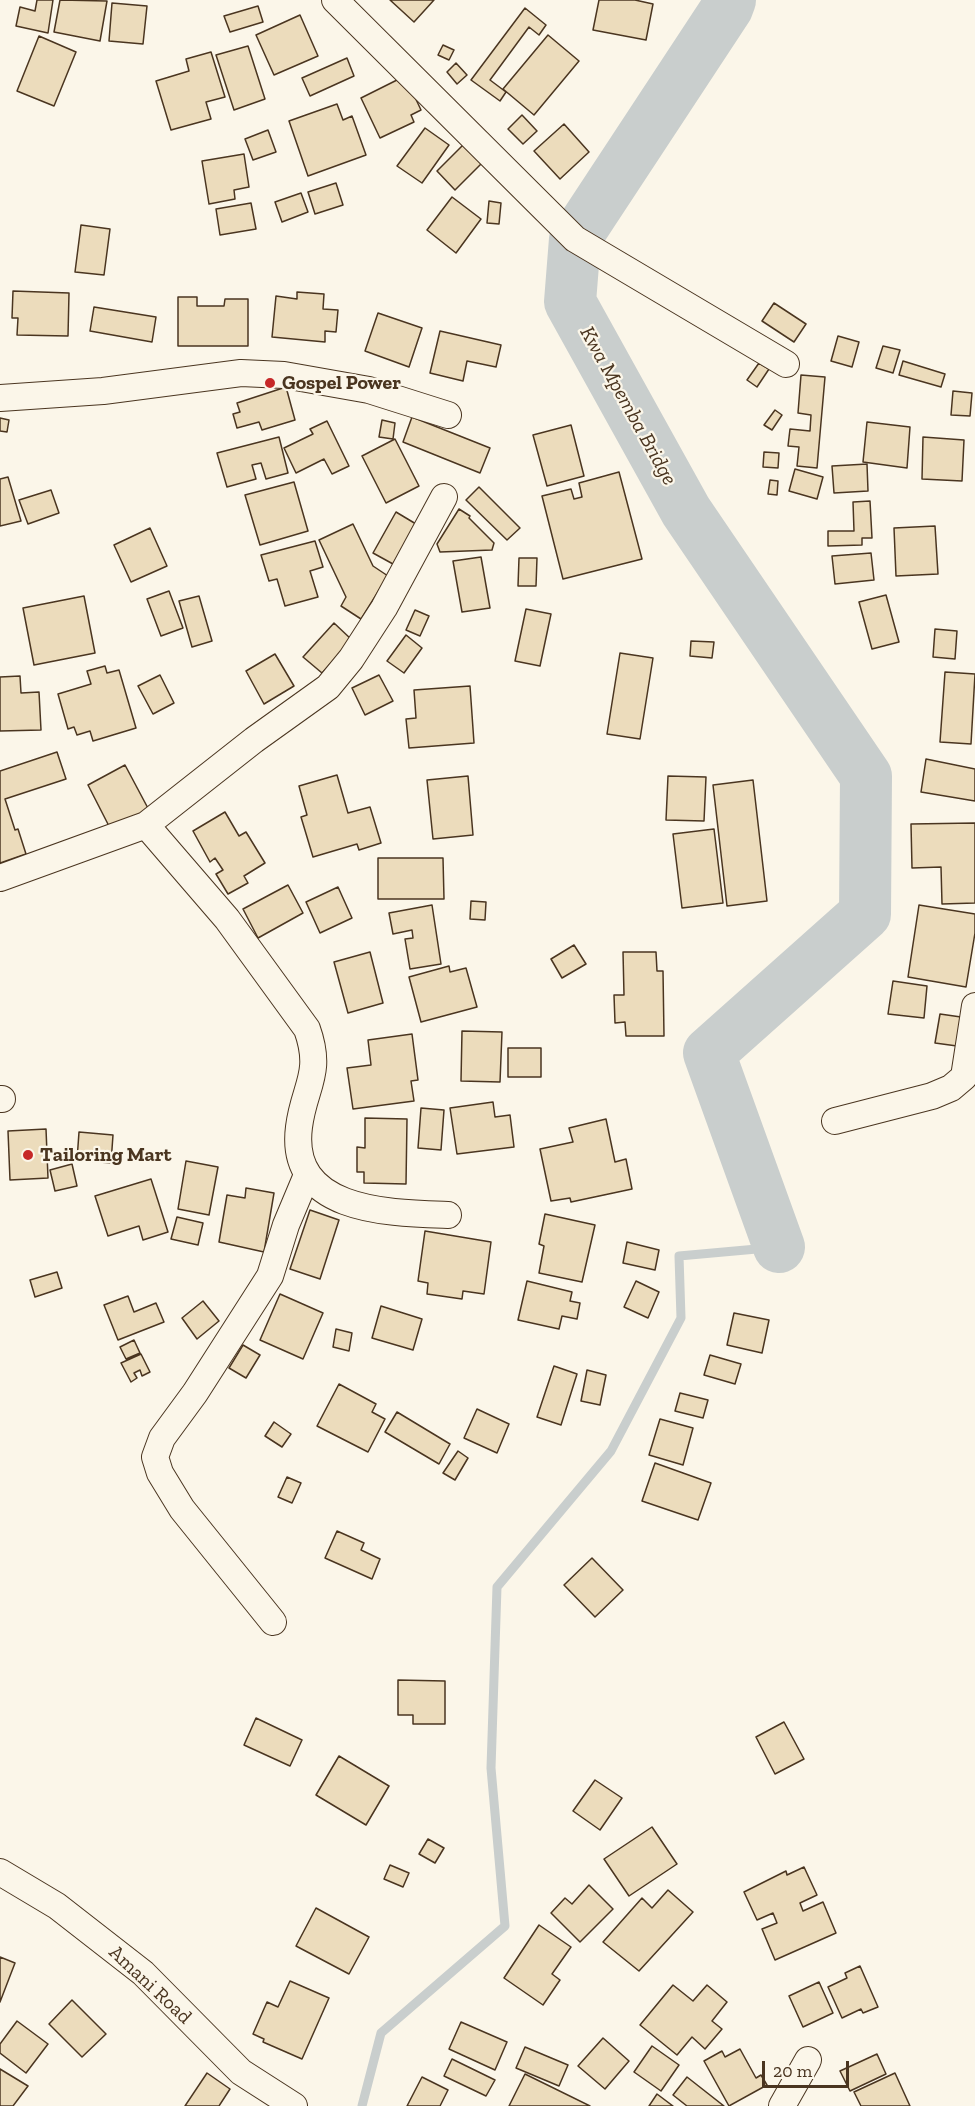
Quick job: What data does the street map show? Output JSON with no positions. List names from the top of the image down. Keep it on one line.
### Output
{"streets":{"street":["Amani Road"]},"water":["Kwa Mpemba Bridge"],"places":["Gospel Power","Tailoring Mart"],"scale_bar":"20 m"}
